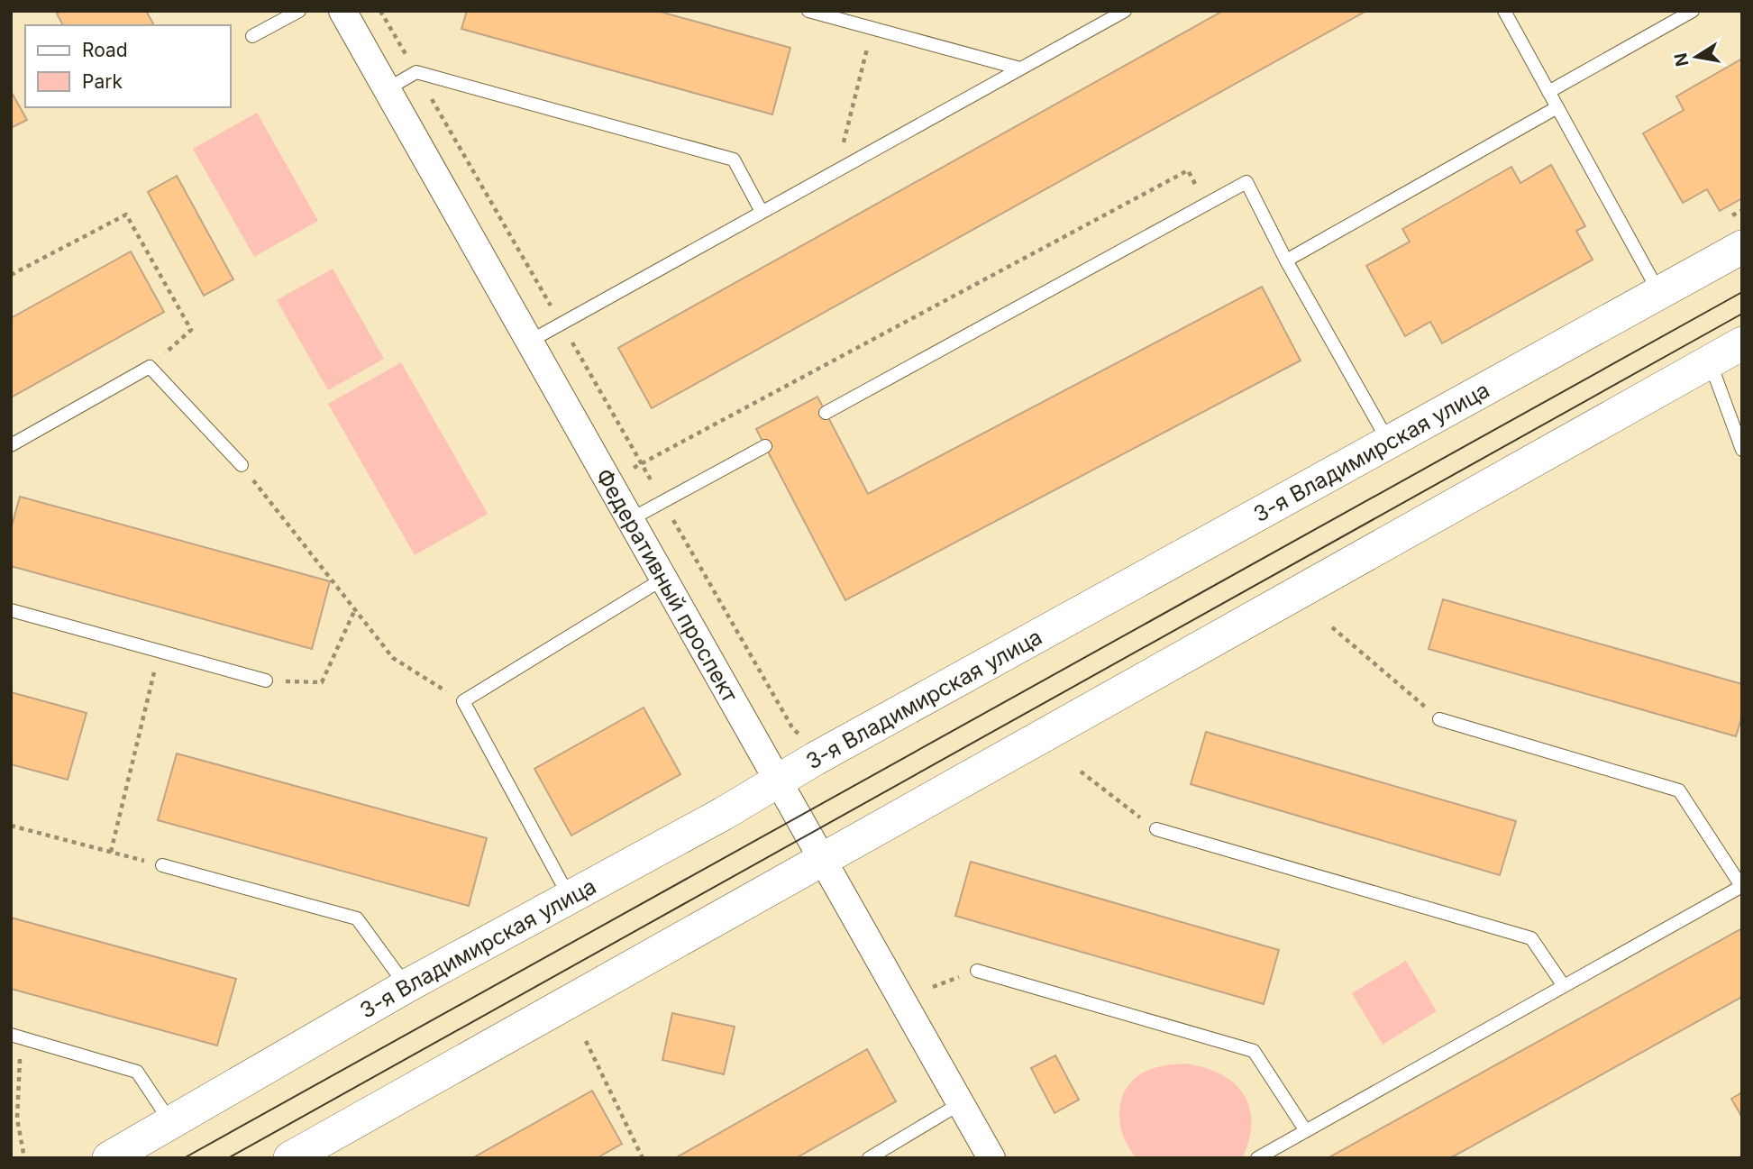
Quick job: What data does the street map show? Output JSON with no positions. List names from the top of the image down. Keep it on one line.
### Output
{"streets":{"street":["3-я Владимирская улица","Федеративный проспект"]},"crossings":[["3-я Владимирская улица","Федеративный проспект"]],"legend":["Road","Park"],"north":"left"}
